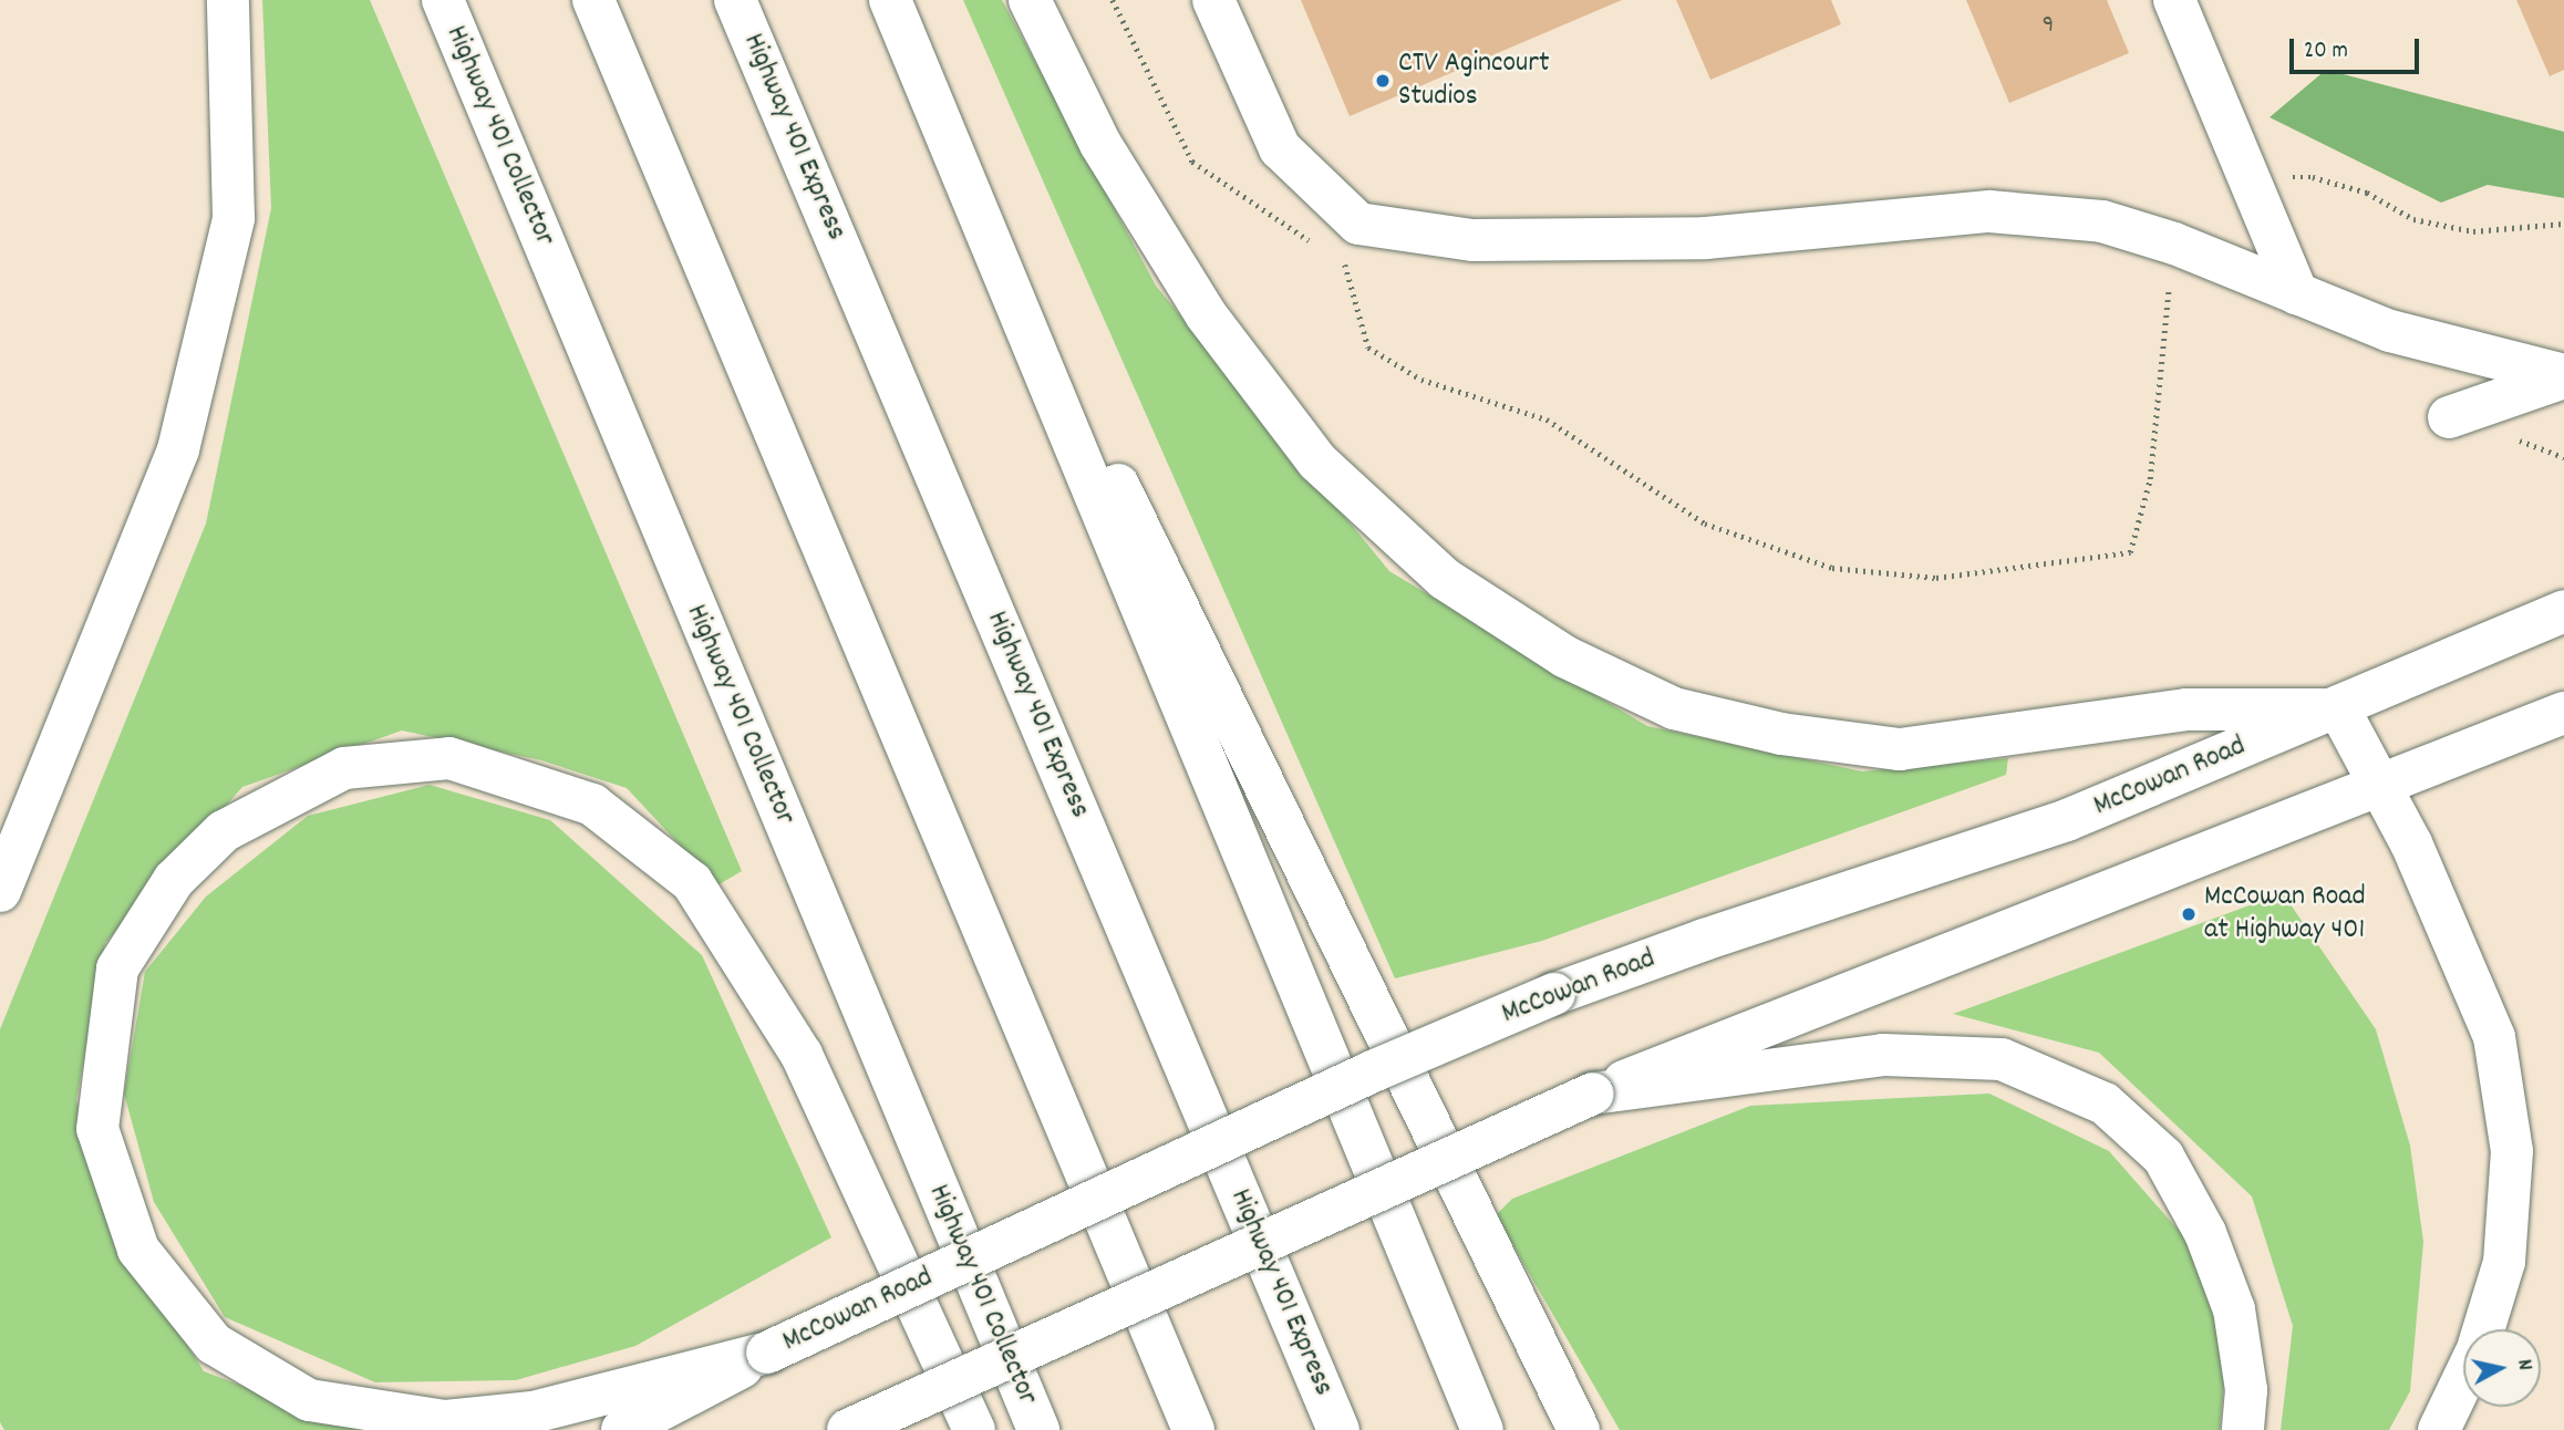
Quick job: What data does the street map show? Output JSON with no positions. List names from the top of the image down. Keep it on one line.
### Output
{"streets":{"main road":["Highway 401 Collector","Highway 401 Express","McCowan Road"]},"places":["CTV Agincourt Studios","McCowan Road at Highway 401"],"house_numbers":["9"],"scale_bar":"20 m","north":"right"}
